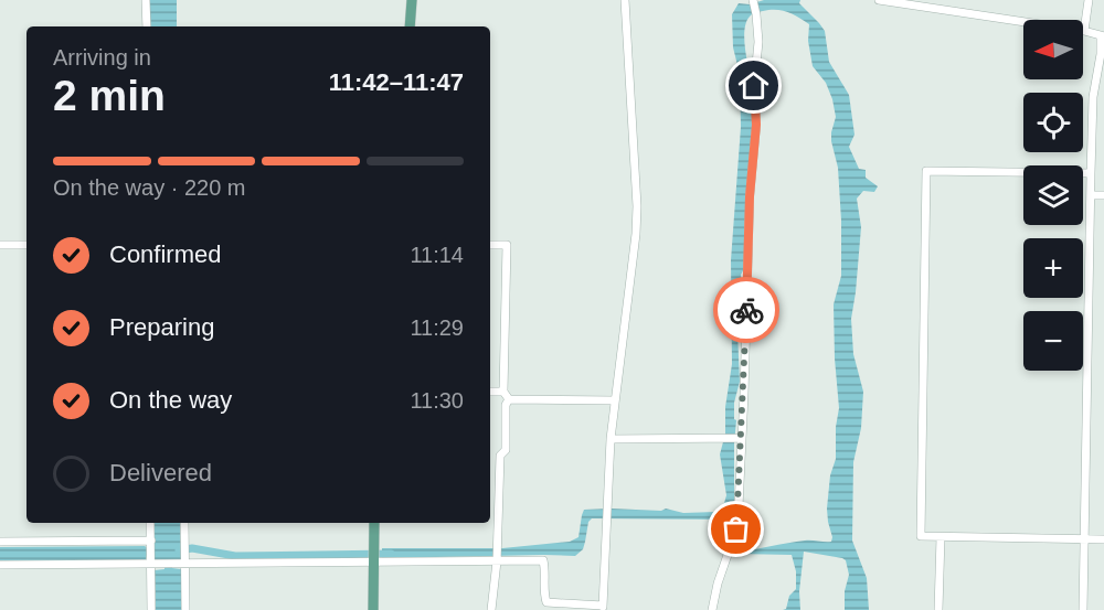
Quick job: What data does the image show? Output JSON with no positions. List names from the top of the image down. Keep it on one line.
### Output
{"north":"left","page":{"map_buttons":["+","−"],"heading":["2 min","Arriving in","11:42–11:47"],"bar":"On the way · 220 m","list":[["Confirmed","11:14"],["Preparing","11:29"],["On the way","11:30"],"Delivered"]}}
